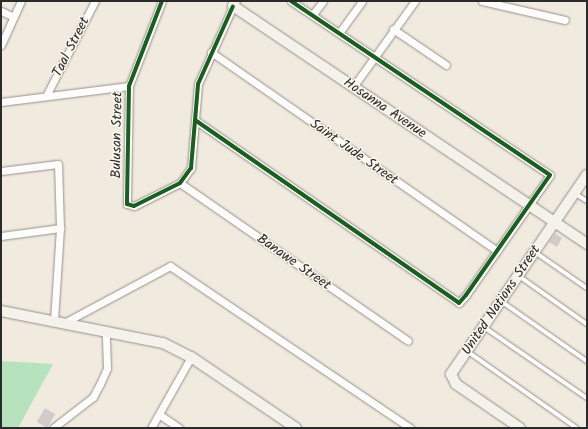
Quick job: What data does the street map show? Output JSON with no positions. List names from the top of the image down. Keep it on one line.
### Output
{"streets":{"street":["Taal Street","Hosanna Avenue","Bulusan Street","Saint Jude Street","Banawe Street","United Nations Street"]},"crossings":[["Hosanna Avenue","United Nations Street"],["Bulusan Street","Banawe Street"]]}
